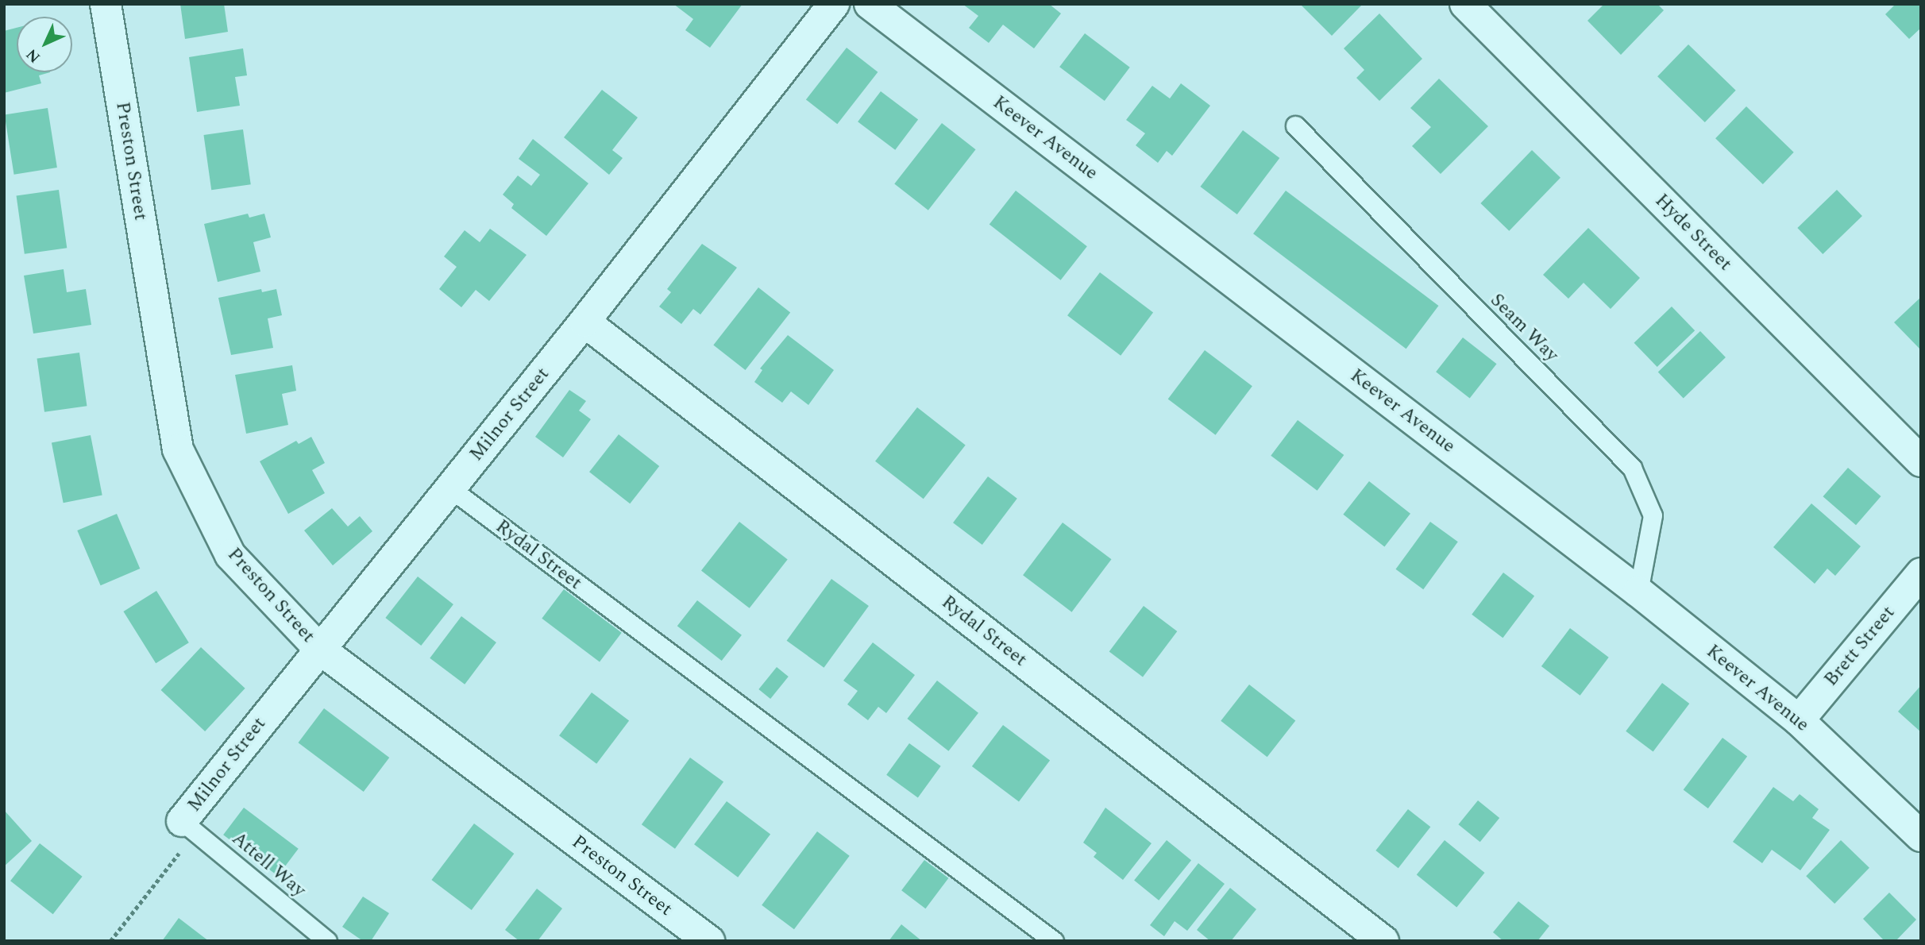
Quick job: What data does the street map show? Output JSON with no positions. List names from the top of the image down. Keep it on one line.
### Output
{"streets":{"street":["Keever Avenue","Preston Street","Hyde Street","Milnor Street","Rydal Street","Brett Street"],"lane":["Seam Way","Attell Way"]},"crossings":[["Keever Avenue","Seam Way"],["Keever Avenue","Brett Street"],["Preston Street","Milnor Street"],["Milnor Street","Rydal Street"],["Milnor Street","Attell Way"]],"north":"bottom left"}
